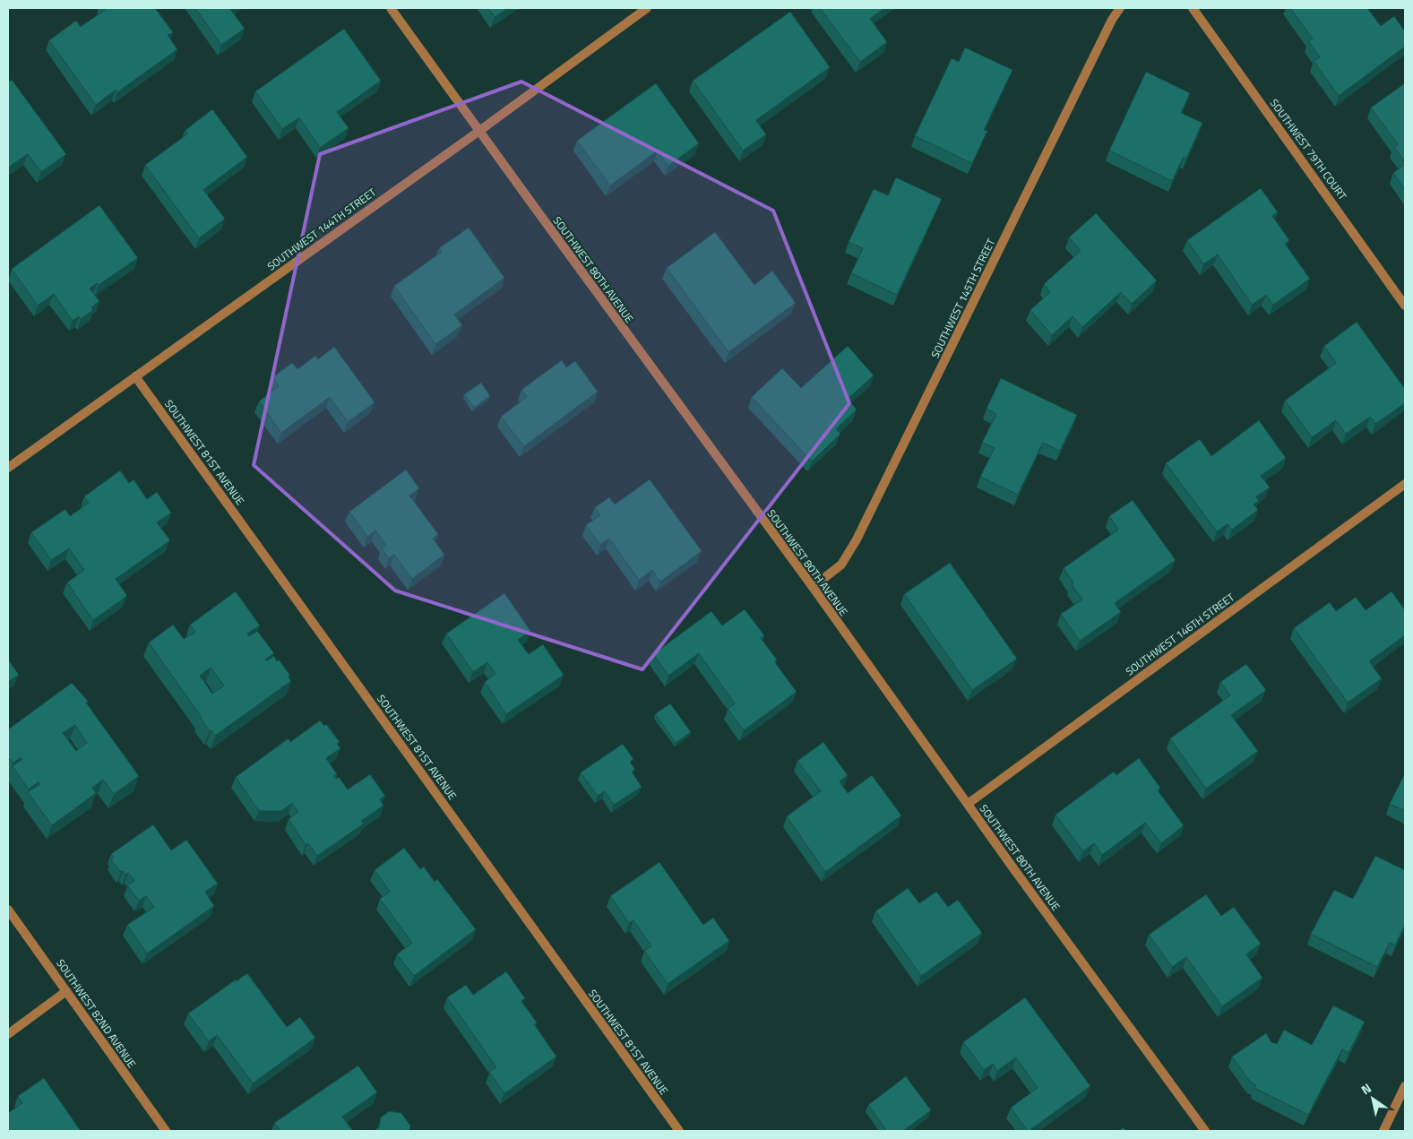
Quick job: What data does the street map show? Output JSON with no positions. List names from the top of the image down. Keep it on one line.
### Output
{"streets":{"street":["SOUTHWEST 79TH COURT","SOUTHWEST 144TH STREET","SOUTHWEST 80TH AVENUE","SOUTHWEST 145TH STREET","SOUTHWEST 81ST AVENUE","SOUTHWEST 146TH STREET","SOUTHWEST 82ND AVENUE"]},"crossings":[["SOUTHWEST 144TH STREET","SOUTHWEST 80TH AVENUE"],["SOUTHWEST 144TH STREET","SOUTHWEST 81ST AVENUE"],["SOUTHWEST 80TH AVENUE","SOUTHWEST 145TH STREET"],["SOUTHWEST 80TH AVENUE","SOUTHWEST 146TH STREET"]],"north":"top left"}
